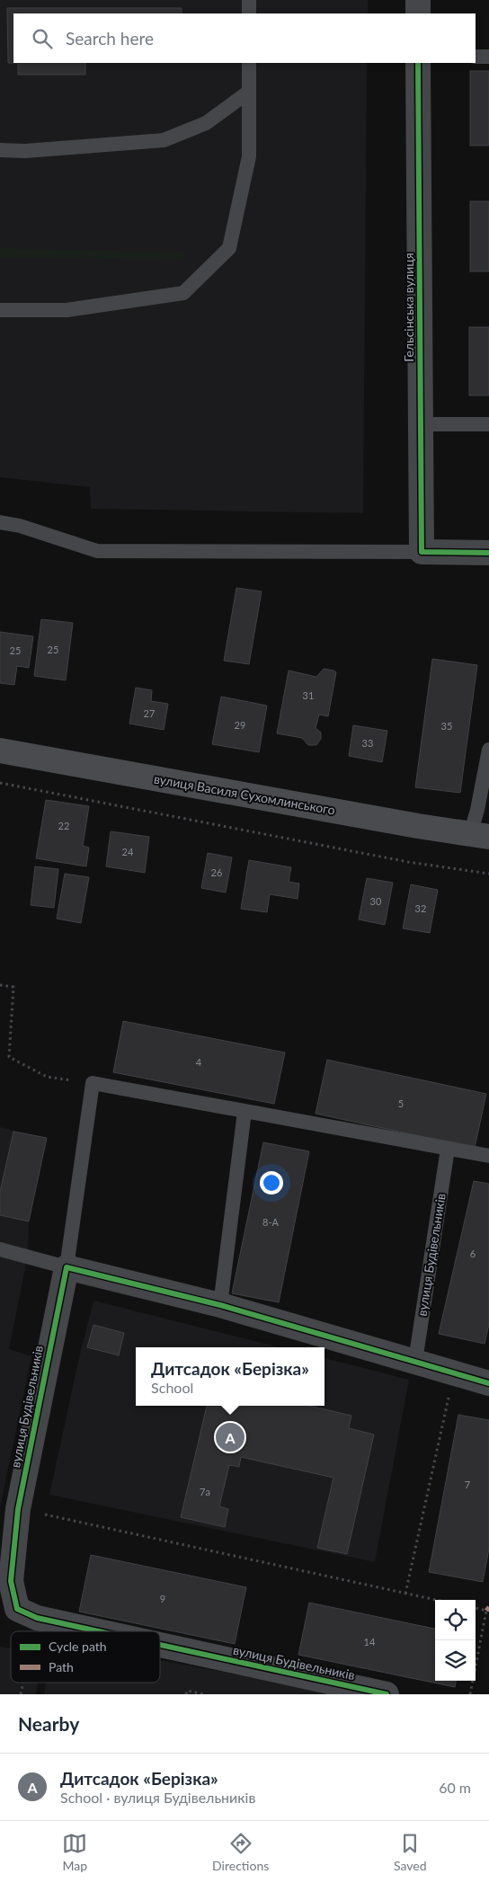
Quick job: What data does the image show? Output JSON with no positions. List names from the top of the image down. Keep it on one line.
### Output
{"streets":{"main road":["вулиця Василя Сухомлинського"],"street":["Гельсінська вулиця","вулиця Будівельників"]},"house_numbers":["25","25","31","27","29","35","33","22","24","26","30","32","4","5","8-А","6","7","7а","9","14"],"legend":["Cycle path","Path"],"page":{"search":"Search here","popup":["Дитсадок «Берізка»","School"],"pins":"A","heading":"Nearby","list":[{"mark":"A","name":"Дитсадок «Берізка»","note":"School · вулиця Будівельників","value":"60 m"}],"nav":["Map","Directions","Saved"]}}
